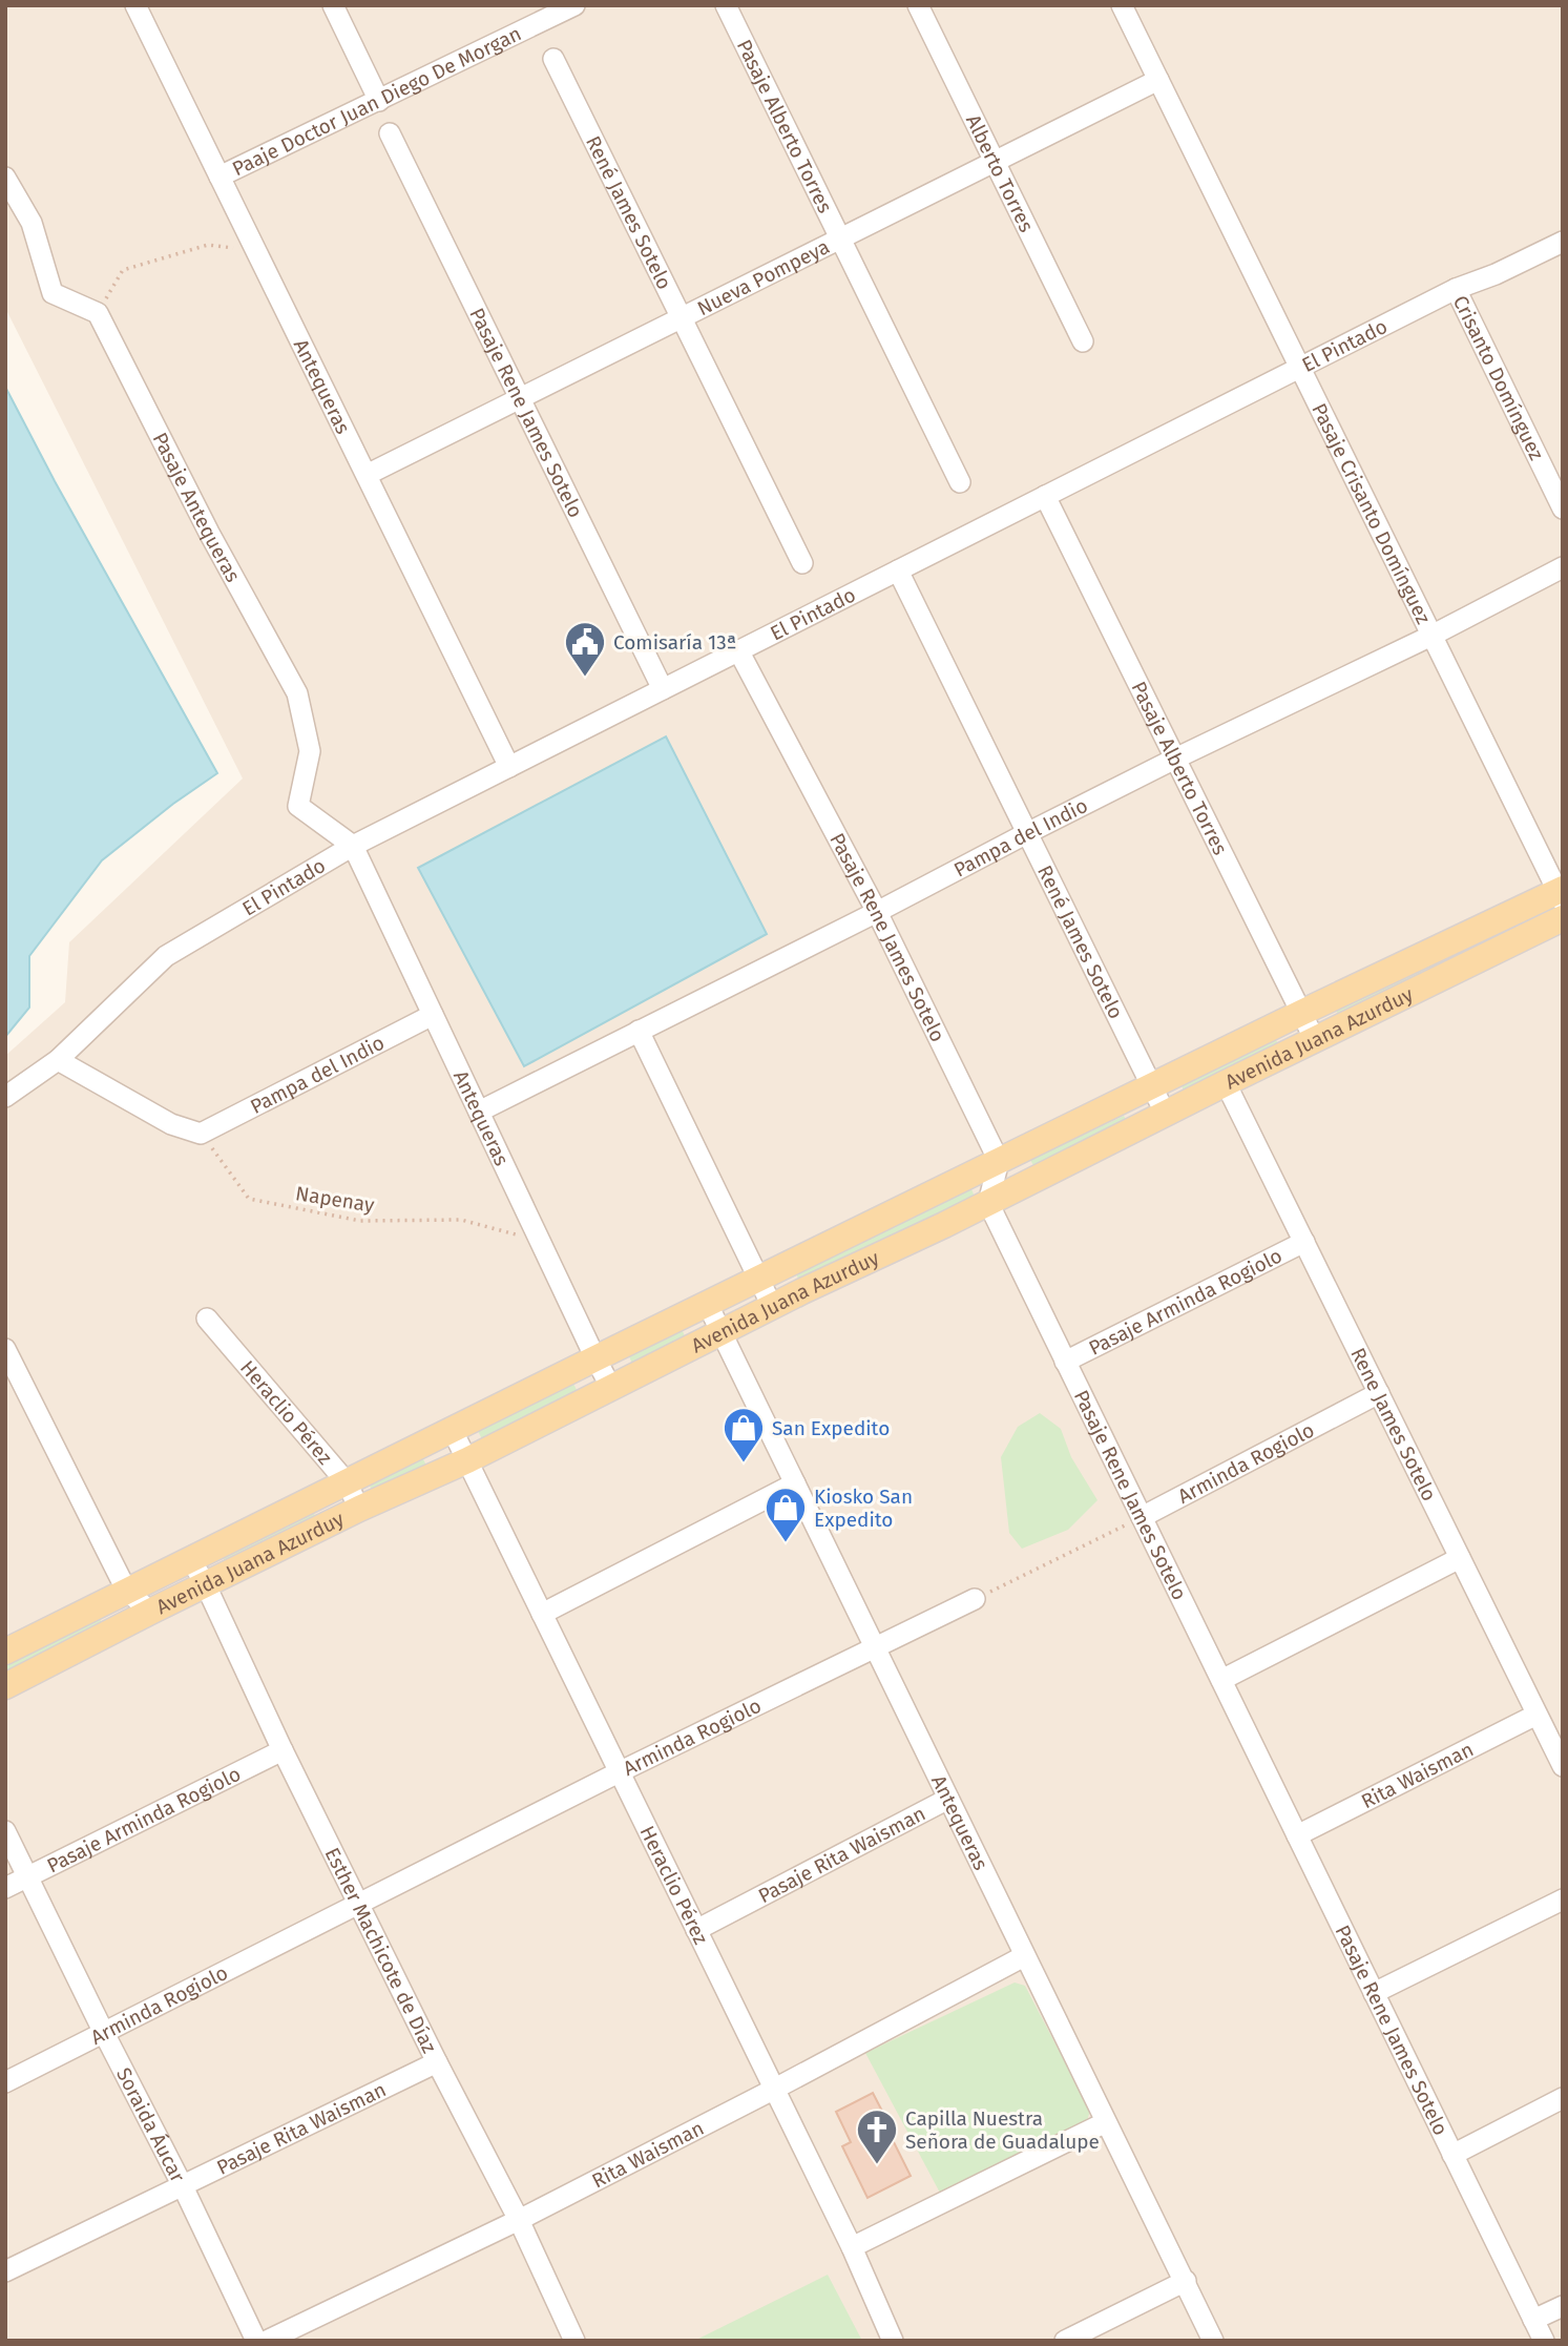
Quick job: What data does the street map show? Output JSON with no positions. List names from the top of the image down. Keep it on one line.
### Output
{"streets":{"main road":["Avenida Juana Azurduy"],"street":["Paaje Doctor Juan Diego De Morgan","Pasaje Alberto Torres","Alberto Torres","René James Sotelo","Nueva Pompeya","El Pintado","Crisanto Domínguez","Antequeras","Pasaje Rene James Sotelo","Pasaje Antequeras","Pasaje Crisanto Domínguez","Pampa del Indio","Pasaje Arminda Rogiolo","Heraclio Pérez","Rene James Sotelo","Arminda Rogiolo","Rita Waisman","Pasaje Rita Waisman","Esther Machicote de Díaz","Soraida Áucar"],"path":["Napenay"]},"crossings":[["Paaje Doctor Juan Diego De Morgan","Antequeras"],["Pasaje Alberto Torres","Nueva Pompeya"],["Pasaje Alberto Torres","El Pintado"],["Pasaje Alberto Torres","Pampa del Indio"],["Pasaje Alberto Torres","Avenida Juana Azurduy"],["Alberto Torres","Nueva Pompeya"],["René James Sotelo","Nueva Pompeya"],["René James Sotelo","El Pintado"],["René James Sotelo","Pampa del Indio"],["René James Sotelo","Avenida Juana Azurduy"],["Nueva Pompeya","Antequeras"],["Nueva Pompeya","Pasaje Rene James Sotelo"],["Nueva Pompeya","Pasaje Crisanto Domínguez"],["El Pintado","Crisanto Domínguez"],["El Pintado","Antequeras"],["El Pintado","Pasaje Rene James Sotelo"],["El Pintado","Pasaje Antequeras"],["El Pintado","Pasaje Crisanto Domínguez"],["Antequeras","Pasaje Antequeras"],["Antequeras","Pampa del Indio"],["Antequeras","Avenida Juana Azurduy"],["Antequeras","Napenay"],["Antequeras","Arminda Rogiolo"],["Antequeras","Rita Waisman"],["Antequeras","Pasaje Rita Waisman"],["Pasaje Rene James Sotelo","Pampa del Indio"],["Pasaje Rene James Sotelo","Avenida Juana Azurduy"],["Pasaje Rene James Sotelo","Pasaje Arminda Rogiolo"],["Pasaje Rene James Sotelo","Arminda Rogiolo"],["Pasaje Rene James Sotelo","Rita Waisman"],["Pasaje Crisanto Domínguez","Pampa del Indio"],["Pasaje Crisanto Domínguez","Avenida Juana Azurduy"],["Pampa del Indio","Napenay"],["Avenida Juana Azurduy","Heraclio Pérez"],["Avenida Juana Azurduy","Rene James Sotelo"],["Avenida Juana Azurduy","Esther Machicote de Díaz"],["Pasaje Arminda Rogiolo","Rene James Sotelo"],["Pasaje Arminda Rogiolo","Esther Machicote de Díaz"],["Pasaje Arminda Rogiolo","Soraida Áucar"],["Heraclio Pérez","Arminda Rogiolo"],["Heraclio Pérez","Rita Waisman"],["Heraclio Pérez","Pasaje Rita Waisman"],["Rene James Sotelo","Arminda Rogiolo"],["Rene James Sotelo","Rita Waisman"],["Arminda Rogiolo","Esther Machicote de Díaz"],["Arminda Rogiolo","Soraida Áucar"],["Rita Waisman","Esther Machicote de Díaz"],["Pasaje Rita Waisman","Esther Machicote de Díaz"],["Pasaje Rita Waisman","Soraida Áucar"]],"places":{"public building":["Comisaría 13ª"],"shop":["San Expedito","Kiosko San Expedito"],"church":["Capilla Nuestra Señora de Guadalupe"]}}
